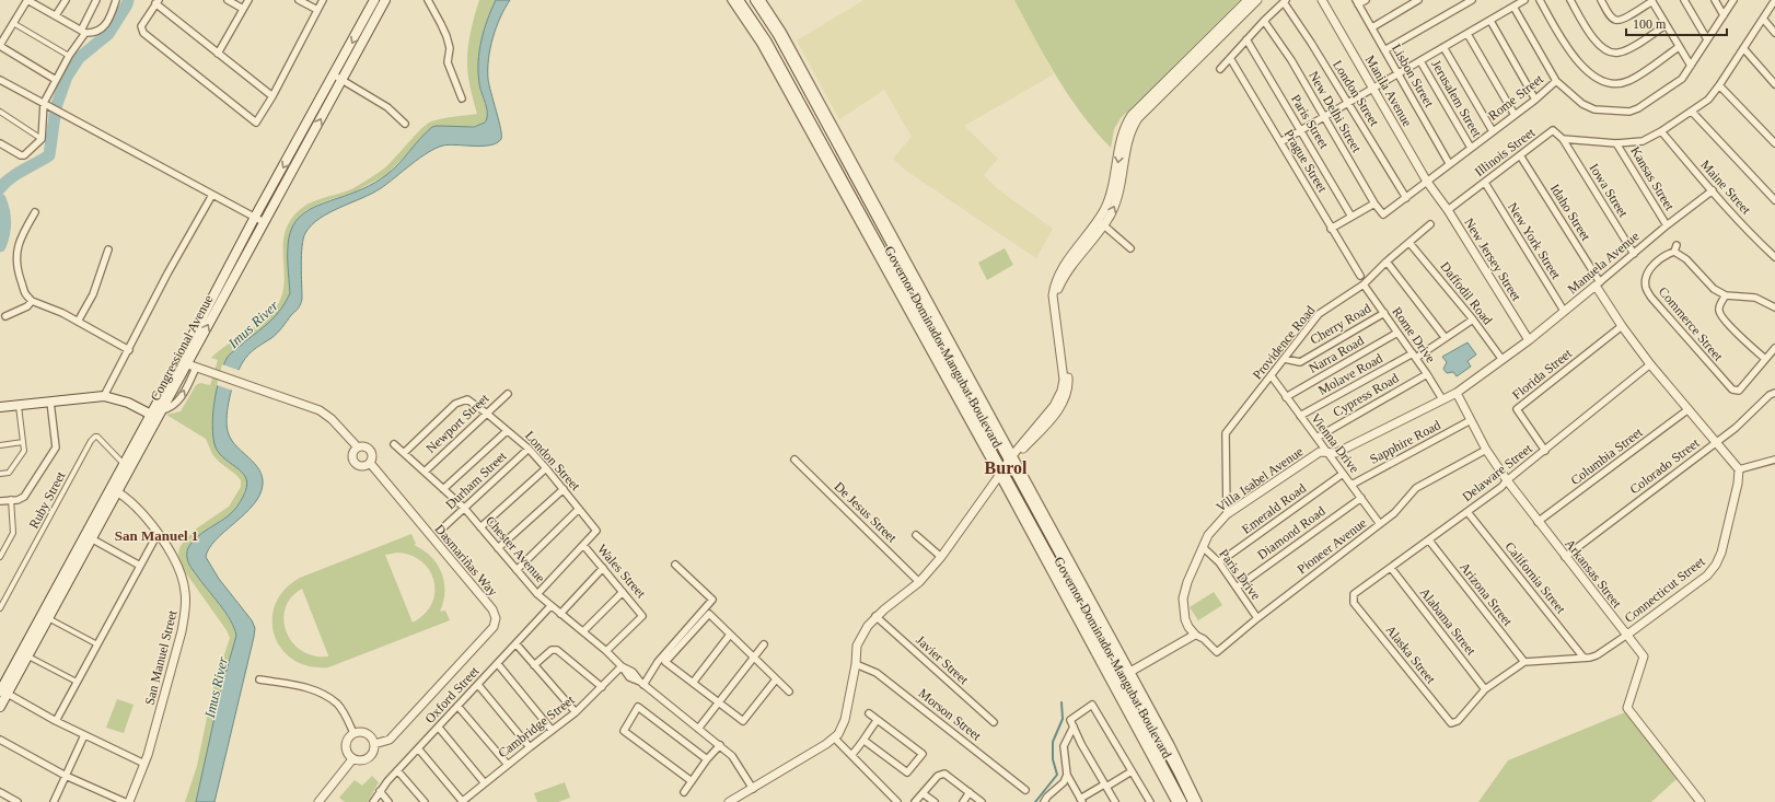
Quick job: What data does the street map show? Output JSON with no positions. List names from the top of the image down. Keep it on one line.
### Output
{"streets":{"main road":["Governor Dominador Mangubat Boulevard","Congressional Avenue"],"street":["Lisbon Street","Manila Avenue","London Street","Rome Street","Jerusalem Street","New Delhi Street","Paris Street","Illinois Street","Prague Street","Kansas Street","Maine Street","Iowa Street","Idaho Street","New York Street","New Jersey Street","Manuela Avenue","Daffodil Road","Cherry Road","Commerce Street","Rome Drive","Providence Road","Narra Road","Molave Road","Florida Street","Cypress Road","Newport Street","Sapphire Road","Vienna Drive","Columbia Street","Colorado Street","Delaware Street","Villa Isabel Avenue","Durham Street","Ruby Street","Emerald Road","De Jesus Street","Diamond Road","Pioneer Avenue","Chester Avenue","Dasmariñas Way","Wales Street","Arkansas Street","Paris Drive","California Street","Connecticut Street","Arizona Street","Alabama Street","Alaska Street","San Manuel Street","Javier Street","Oxford Street","Morson Street","Cambridge Street"]},"crossings":[["Lisbon Street","Rome Street"],["Manila Avenue","Rome Street"],["Manila Avenue","New Jersey Street"],["London Street","Rome Street"],["London Street","Newport Street"],["London Street","Durham Street"],["London Street","Chester Avenue"],["London Street","Wales Street"],["Rome Street","Jerusalem Street"],["Rome Street","New Delhi Street"],["Illinois Street","Kansas Street"],["Illinois Street","Maine Street"],["Illinois Street","Iowa Street"],["Illinois Street","Idaho Street"],["Illinois Street","New York Street"],["Illinois Street","New Jersey Street"],["Kansas Street","Manuela Avenue"],["Maine Street","Manuela Avenue"],["Iowa Street","Manuela Avenue"],["Idaho Street","Manuela Avenue"],["New York Street","Manuela Avenue"],["New Jersey Street","Manuela Avenue"],["Manuela Avenue","Villa Isabel Avenue"],["Daffodil Road","Providence Road"],["Daffodil Road","Molave Road"],["Daffodil Road","Villa Isabel Avenue"],["Cherry Road","Rome Drive"],["Cherry Road","Providence Road"],["Rome Drive","Providence Road"],["Rome Drive","Narra Road"],["Rome Drive","Molave Road"],["Rome Drive","Cypress Road"],["Rome Drive","Villa Isabel Avenue"],["Providence Road","Vienna Drive"],["Providence Road","Villa Isabel Avenue"],["Congressional Avenue","Ruby Street"],["Congressional Avenue","San Manuel Street"],["Narra Road","Vienna Drive"],["Molave Road","Vienna Drive"],["Florida Street","Delaware Street"],["Cypress Road","Vienna Drive"],["Newport Street","Chester Avenue"],["Sapphire Road","Vienna Drive"],["Vienna Drive","Villa Isabel Avenue"],["Vienna Drive","Emerald Road"],["Vienna Drive","Diamond Road"],["Vienna Drive","Pioneer Avenue"],["Columbia Street","Arkansas Street"],["Colorado Street","Arkansas Street"],["Delaware Street","Arkansas Street"],["Delaware Street","California Street"],["Delaware Street","Arizona Street"],["Delaware Street","Alabama Street"],["Delaware Street","Alaska Street"],["Villa Isabel Avenue","Pioneer Avenue"],["Villa Isabel Avenue","Paris Drive"],["Durham Street","Chester Avenue"],["Emerald Road","Paris Drive"],["Diamond Road","Paris Drive"],["Pioneer Avenue","Arkansas Street"],["Pioneer Avenue","Paris Drive"],["Chester Avenue","Wales Street"],["Chester Avenue","Oxford Street"],["Chester Avenue","Cambridge Street"],["Arkansas Street","Connecticut Street"],["California Street","Connecticut Street"],["Connecticut Street","Arizona Street"],["Alabama Street","Alaska Street"]],"districts":["Burol","San Manuel 1"],"water":["Imus River"],"scale_bar":"100 m"}
